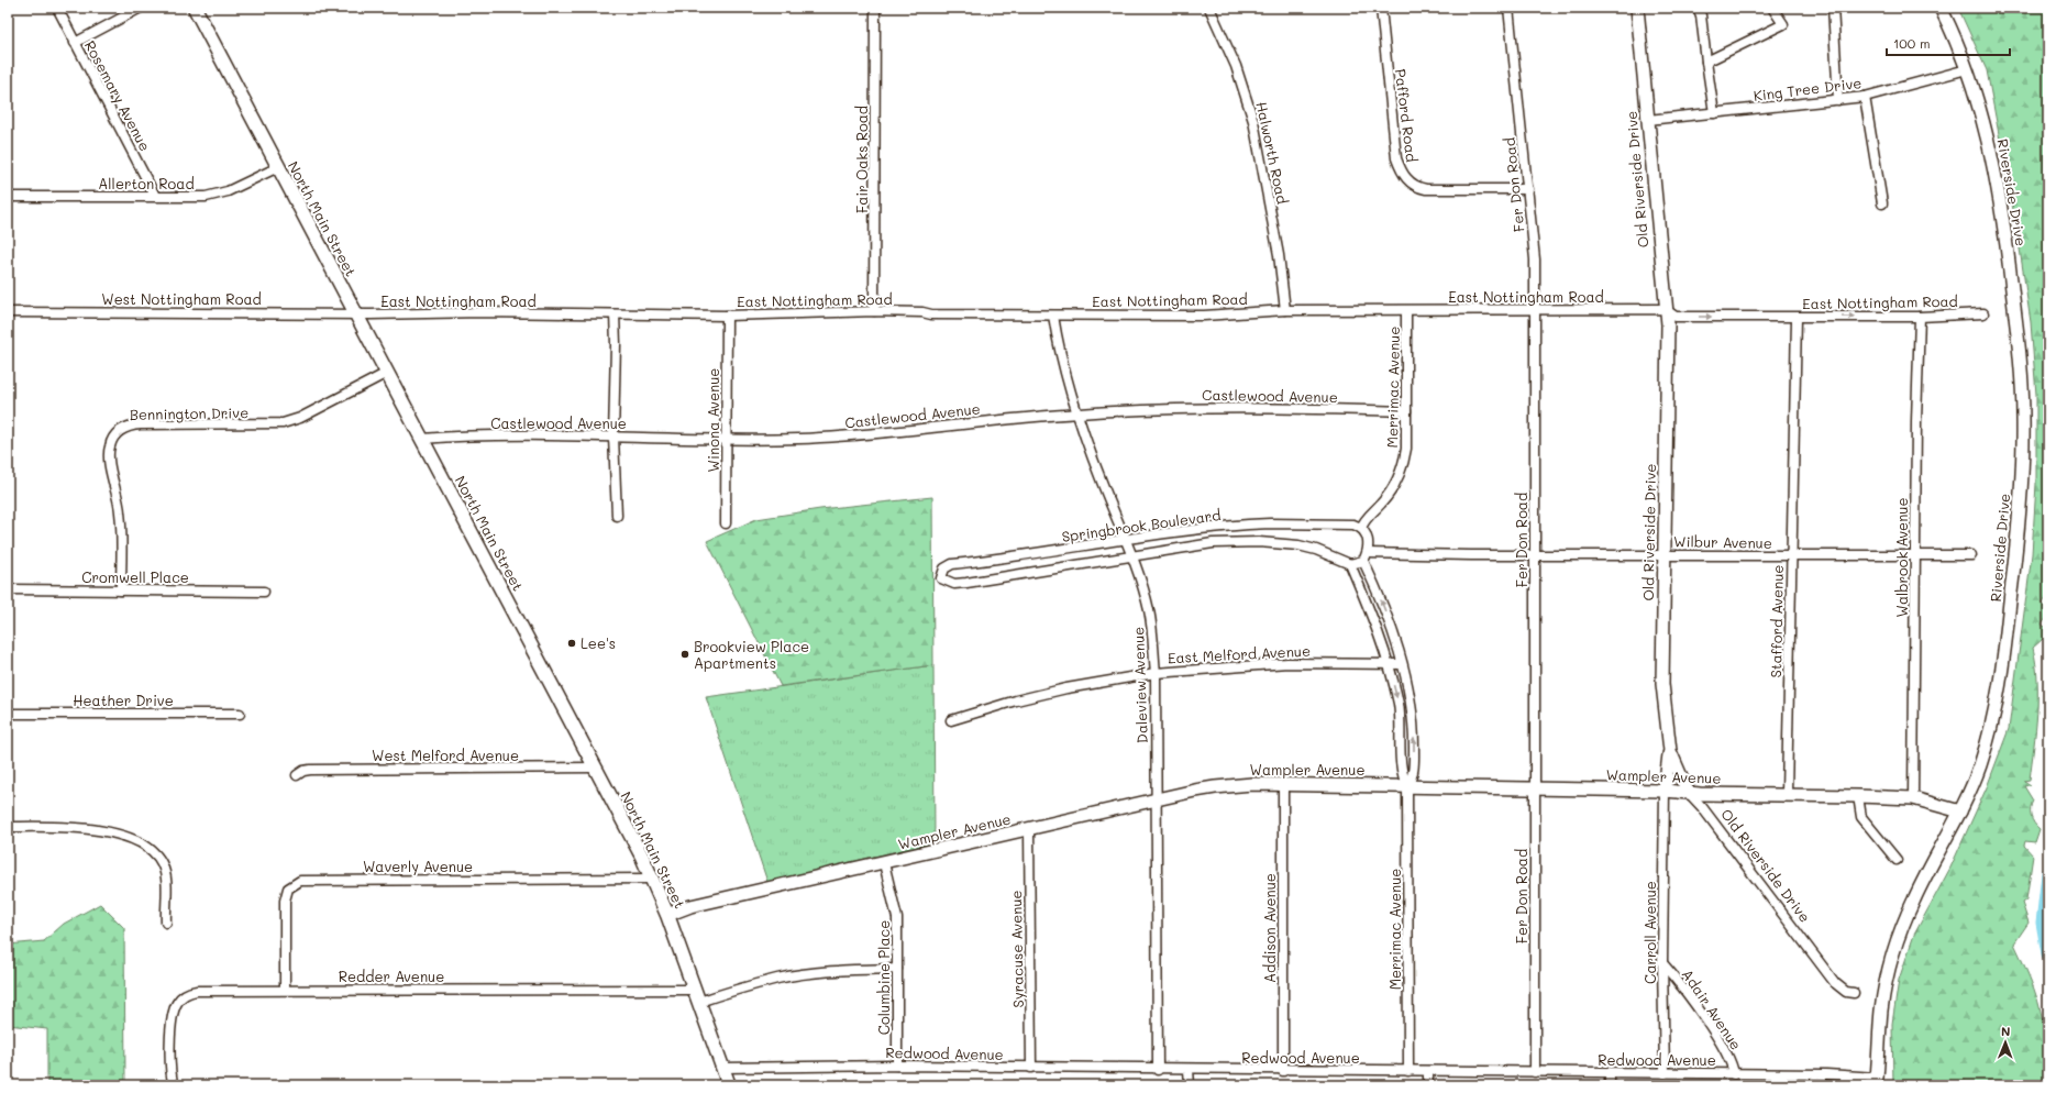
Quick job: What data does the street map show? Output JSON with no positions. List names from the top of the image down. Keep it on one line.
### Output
{"streets":{"main road":["North Main Street"],"street":["King Tree Drive","Rosemary Avenue","Pafford Road","Halworth Road","Fair Oaks Road","Old Riverside Drive","Allerton Road","Fer Don Road","Riverside Drive","East Nottingham Road","West Nottingham Road","Merrimac Avenue","Castlewood Avenue","Bennington Drive","Winona Avenue","Springbrook Boulevard","Wilbur Avenue","Walbrook Avenue","Cromwell Place","Stafford Avenue","East Melford Avenue","Daleview Avenue","Heather Drive","West Melford Avenue","Wampler Avenue","Waverly Avenue","Addison Avenue","Carroll Avenue","Syracuse Avenue","Redder Avenue","Columbine Place","Adair Avenue","Redwood Avenue"]},"crossings":[["King Tree Drive","Old Riverside Drive"],["King Tree Drive","Riverside Drive"],["Rosemary Avenue","Allerton Road"],["Pafford Road","Fer Don Road"],["Halworth Road","East Nottingham Road"],["Fair Oaks Road","East Nottingham Road"],["Old Riverside Drive","East Nottingham Road"],["Old Riverside Drive","Wilbur Avenue"],["Old Riverside Drive","Wampler Avenue"],["Allerton Road","North Main Street"],["Fer Don Road","East Nottingham Road"],["Fer Don Road","Wilbur Avenue"],["Fer Don Road","Wampler Avenue"],["Fer Don Road","Redwood Avenue"],["Riverside Drive","Wampler Avenue"],["Riverside Drive","Redwood Avenue"],["North Main Street","East Nottingham Road"],["North Main Street","West Nottingham Road"],["North Main Street","Castlewood Avenue"],["North Main Street","Bennington Drive"],["North Main Street","West Melford Avenue"],["North Main Street","Wampler Avenue"],["North Main Street","Waverly Avenue"],["North Main Street","Redder Avenue"],["North Main Street","Redwood Avenue"],["East Nottingham Road","West Nottingham Road"],["East Nottingham Road","Merrimac Avenue"],["East Nottingham Road","Winona Avenue"],["East Nottingham Road","Walbrook Avenue"],["East Nottingham Road","Stafford Avenue"],["East Nottingham Road","Daleview Avenue"],["Merrimac Avenue","Castlewood Avenue"],["Merrimac Avenue","Springbrook Boulevard"],["Merrimac Avenue","Wilbur Avenue"],["Merrimac Avenue","East Melford Avenue"],["Merrimac Avenue","Wampler Avenue"],["Merrimac Avenue","Redwood Avenue"],["Castlewood Avenue","Winona Avenue"],["Castlewood Avenue","Daleview Avenue"],["Bennington Drive","Cromwell Place"],["Springbrook Boulevard","Daleview Avenue"],["Wilbur Avenue","Walbrook Avenue"],["Wilbur Avenue","Stafford Avenue"],["Walbrook Avenue","Wampler Avenue"],["Stafford Avenue","Wampler Avenue"],["East Melford Avenue","Daleview Avenue"],["Daleview Avenue","Wampler Avenue"],["Daleview Avenue","Redwood Avenue"],["Wampler Avenue","Addison Avenue"],["Wampler Avenue","Carroll Avenue"],["Wampler Avenue","Syracuse Avenue"],["Wampler Avenue","Columbine Place"],["Waverly Avenue","Redder Avenue"],["Addison Avenue","Redwood Avenue"],["Carroll Avenue","Adair Avenue"],["Carroll Avenue","Redwood Avenue"],["Syracuse Avenue","Redwood Avenue"],["Redder Avenue","Columbine Place"],["Columbine Place","Redwood Avenue"],["Adair Avenue","Redwood Avenue"]],"places":["Lee's","Brookview Place Apartments"],"scale_bar":"100 m","north":"top"}
